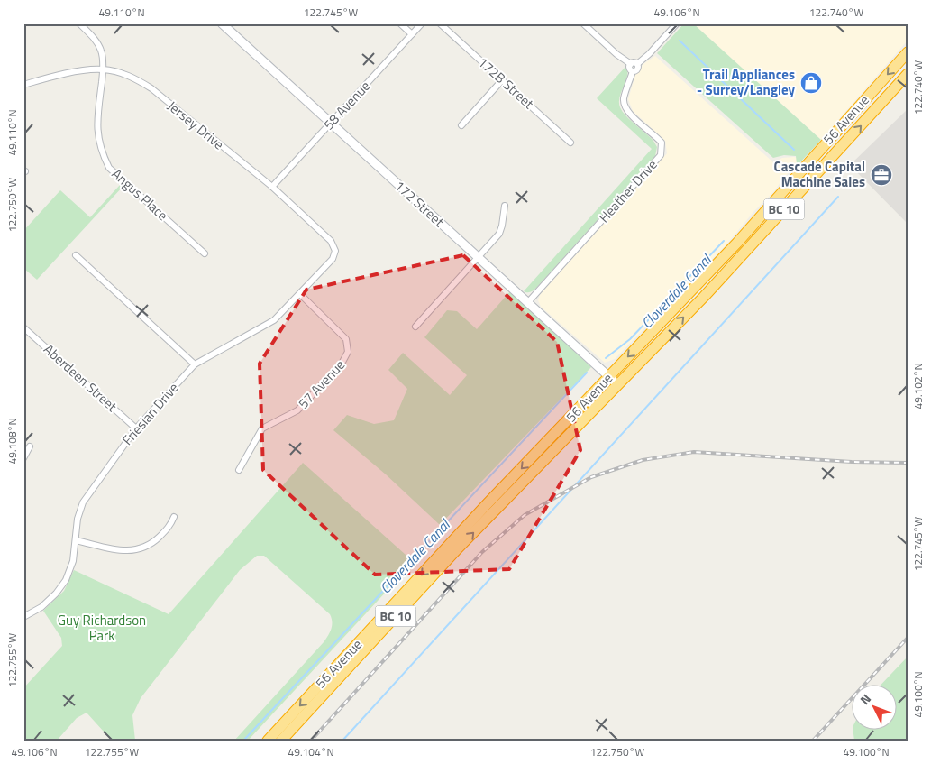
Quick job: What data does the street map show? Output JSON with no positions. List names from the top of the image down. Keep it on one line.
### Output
{"streets":{"highway":["56 Avenue","BC 10"],"street":["172B Street","58 Avenue","Jersey Drive","Heather Drive","Angus Place","172 Street","Aberdeen Street","57 Avenue","Friesian Drive"]},"crossings":[["58 Avenue","Jersey Drive"],["58 Avenue","172 Street"],["56 Avenue","172 Street"],["Jersey Drive","Angus Place"],["Jersey Drive","Friesian Drive"],["Heather Drive","172 Street"],["Aberdeen Street","Friesian Drive"],["57 Avenue","Friesian Drive"]],"water":["Cloverdale Canal"],"parks":["Guy Richardson Park"],"places":{"shop":["Trail Appliances - Surrey/Langley"],"office":["Cascade Capital Machine Sales"]},"north":"top left","coordinates":["49.110°N","122.745°W","49.106°N","122.740°W","122.750°W","49.102°N","49.108°N","122.755°W","49.100°N","49.104°N"]}
